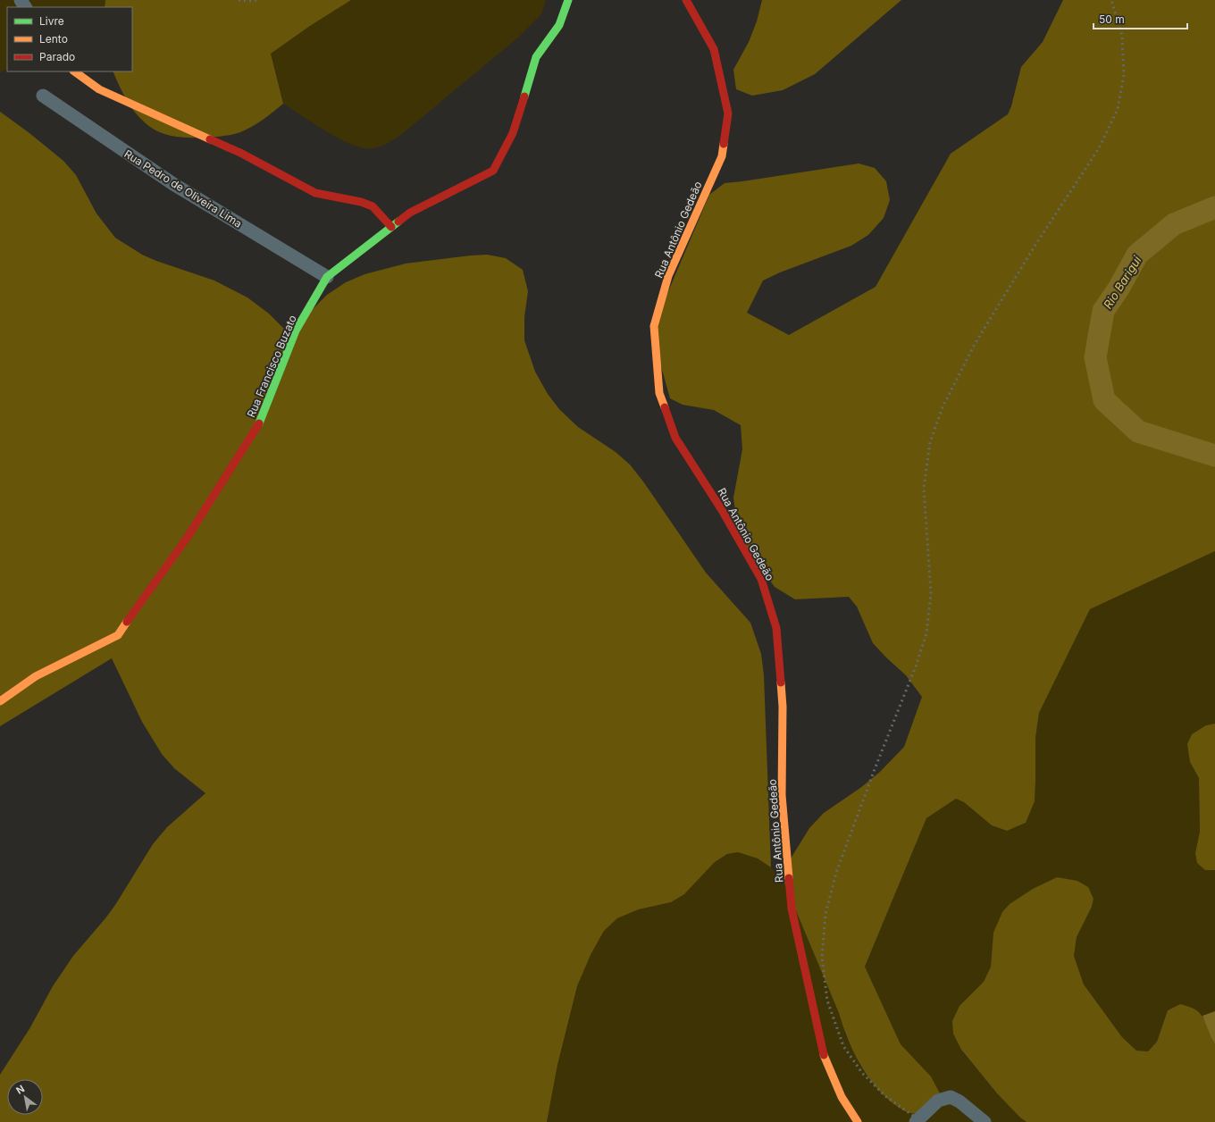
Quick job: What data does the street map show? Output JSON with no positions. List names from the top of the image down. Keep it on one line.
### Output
{"streets":{"street":["Rua Pedro de Oliveira Lima","Rua Antônio Gedeão","Rua Francisco Buzato"]},"crossings":[["Rua Pedro de Oliveira Lima","Rua Francisco Buzato"]],"water":["Rio Barigui"],"legend":["Livre","Lento","Parado"],"scale_bar":"50 m","north":"top left"}
